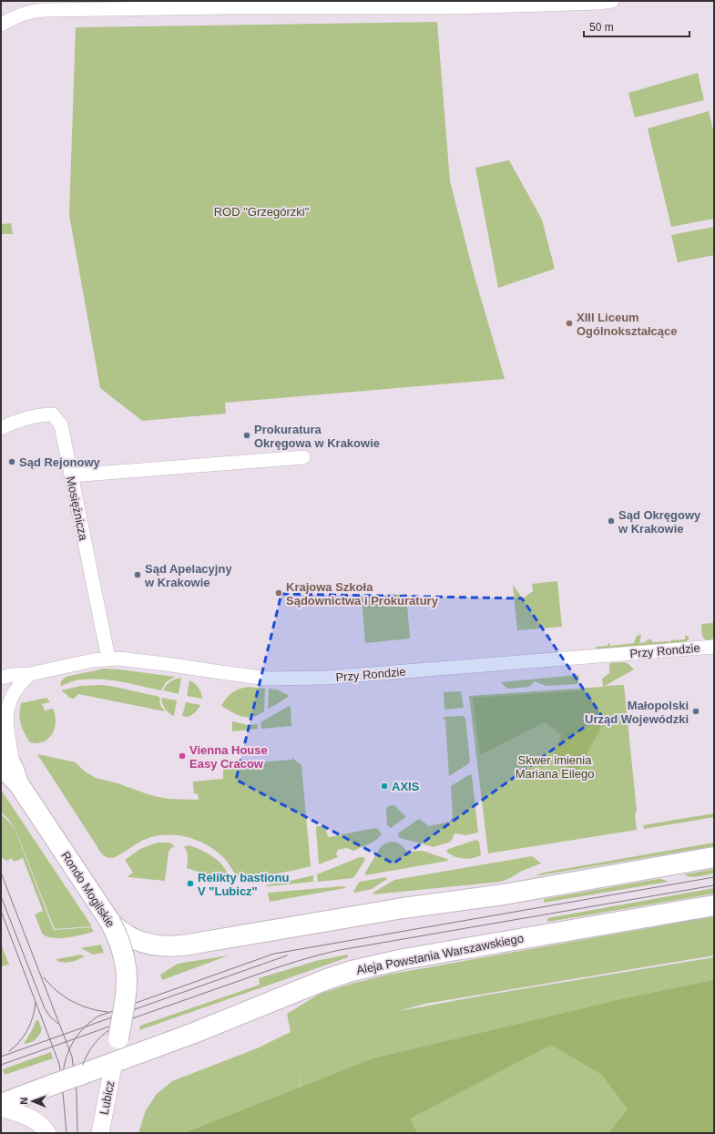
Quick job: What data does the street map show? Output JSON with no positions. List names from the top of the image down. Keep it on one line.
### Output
{"streets":{"main road":["Rondo Mogilskie","Aleja Powstania Warszawskiego"],"street":["Mosiężnicza","Przy Rondzie","Lubicz"]},"crossings":[["Mosiężnicza","Przy Rondzie"],["Rondo Mogilskie","Aleja Powstania Warszawskiego"],["Rondo Mogilskie","Lubicz"],["Aleja Powstania Warszawskiego","Lubicz"]],"parks":["ROD \"Grzegórzki\"","Skwer imienia Mariana Eilego"],"places":["XIII Liceum Ogólnokształcące","Prokuratura Okręgowa w Krakowie","Sąd Rejonowy","Sąd Okręgowy w Krakowie","Sąd Apelacyjny w Krakowie","Krajowa Szkoła Sądownictwa i Prokuratury","Małopolski Urząd Wojewódzki","Vienna House Easy Cracow","AXIS","Relikty bastionu V \"Lubicz\""],"scale_bar":"50 m","north":"left"}
